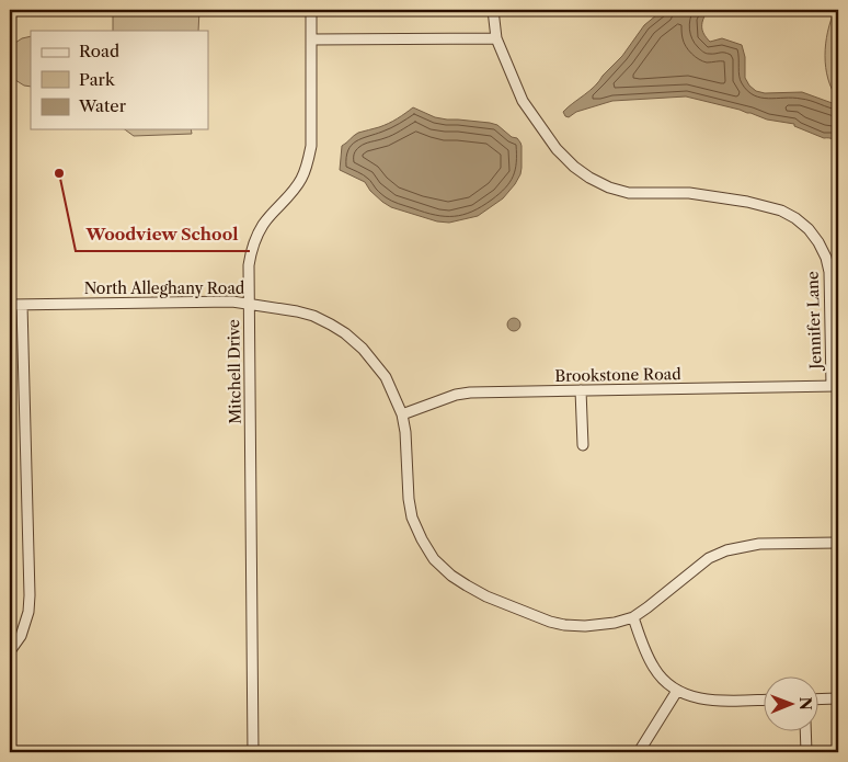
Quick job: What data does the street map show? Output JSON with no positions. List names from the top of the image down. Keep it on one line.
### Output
{"streets":{"street":["North Alleghany Road","Jennifer Lane","Mitchell Drive","Brookstone Road"]},"crossings":[["North Alleghany Road","Mitchell Drive"],["North Alleghany Road","Brookstone Road"],["Jennifer Lane","Brookstone Road"]],"places":["Woodview School"],"legend":["Road","Park","Water"],"north":"right"}
